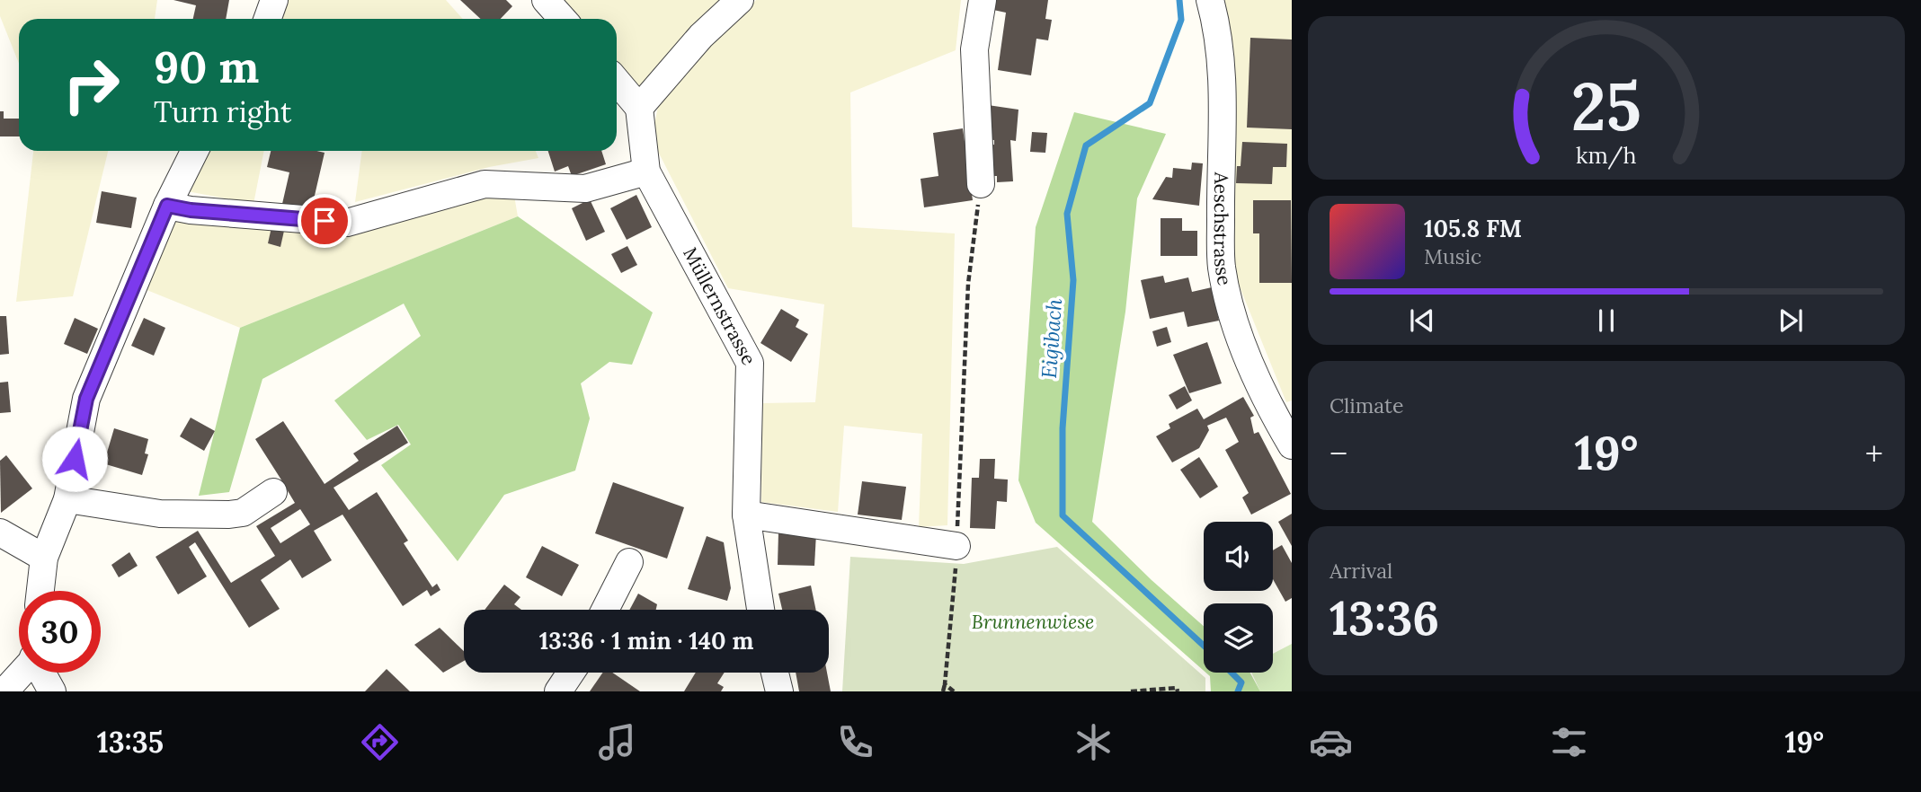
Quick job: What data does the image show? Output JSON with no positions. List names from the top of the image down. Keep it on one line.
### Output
{"streets":{"street":["Aeschstrasse","Müllernstrasse"]},"water":["Eigibach"],"parks":["Brunnenwiese"],"page":{"turn":["90 m","Turn right"],"song":["105.8 FM","Music"],"tile":["Climate",["Arrival","13:36"]],"heat":["−","19°","+"],"limit":"30","trip":"13:36 · 1 min · 140 m","tabs":["13:35","19°"],"gauge":["25","km/h"]}}
